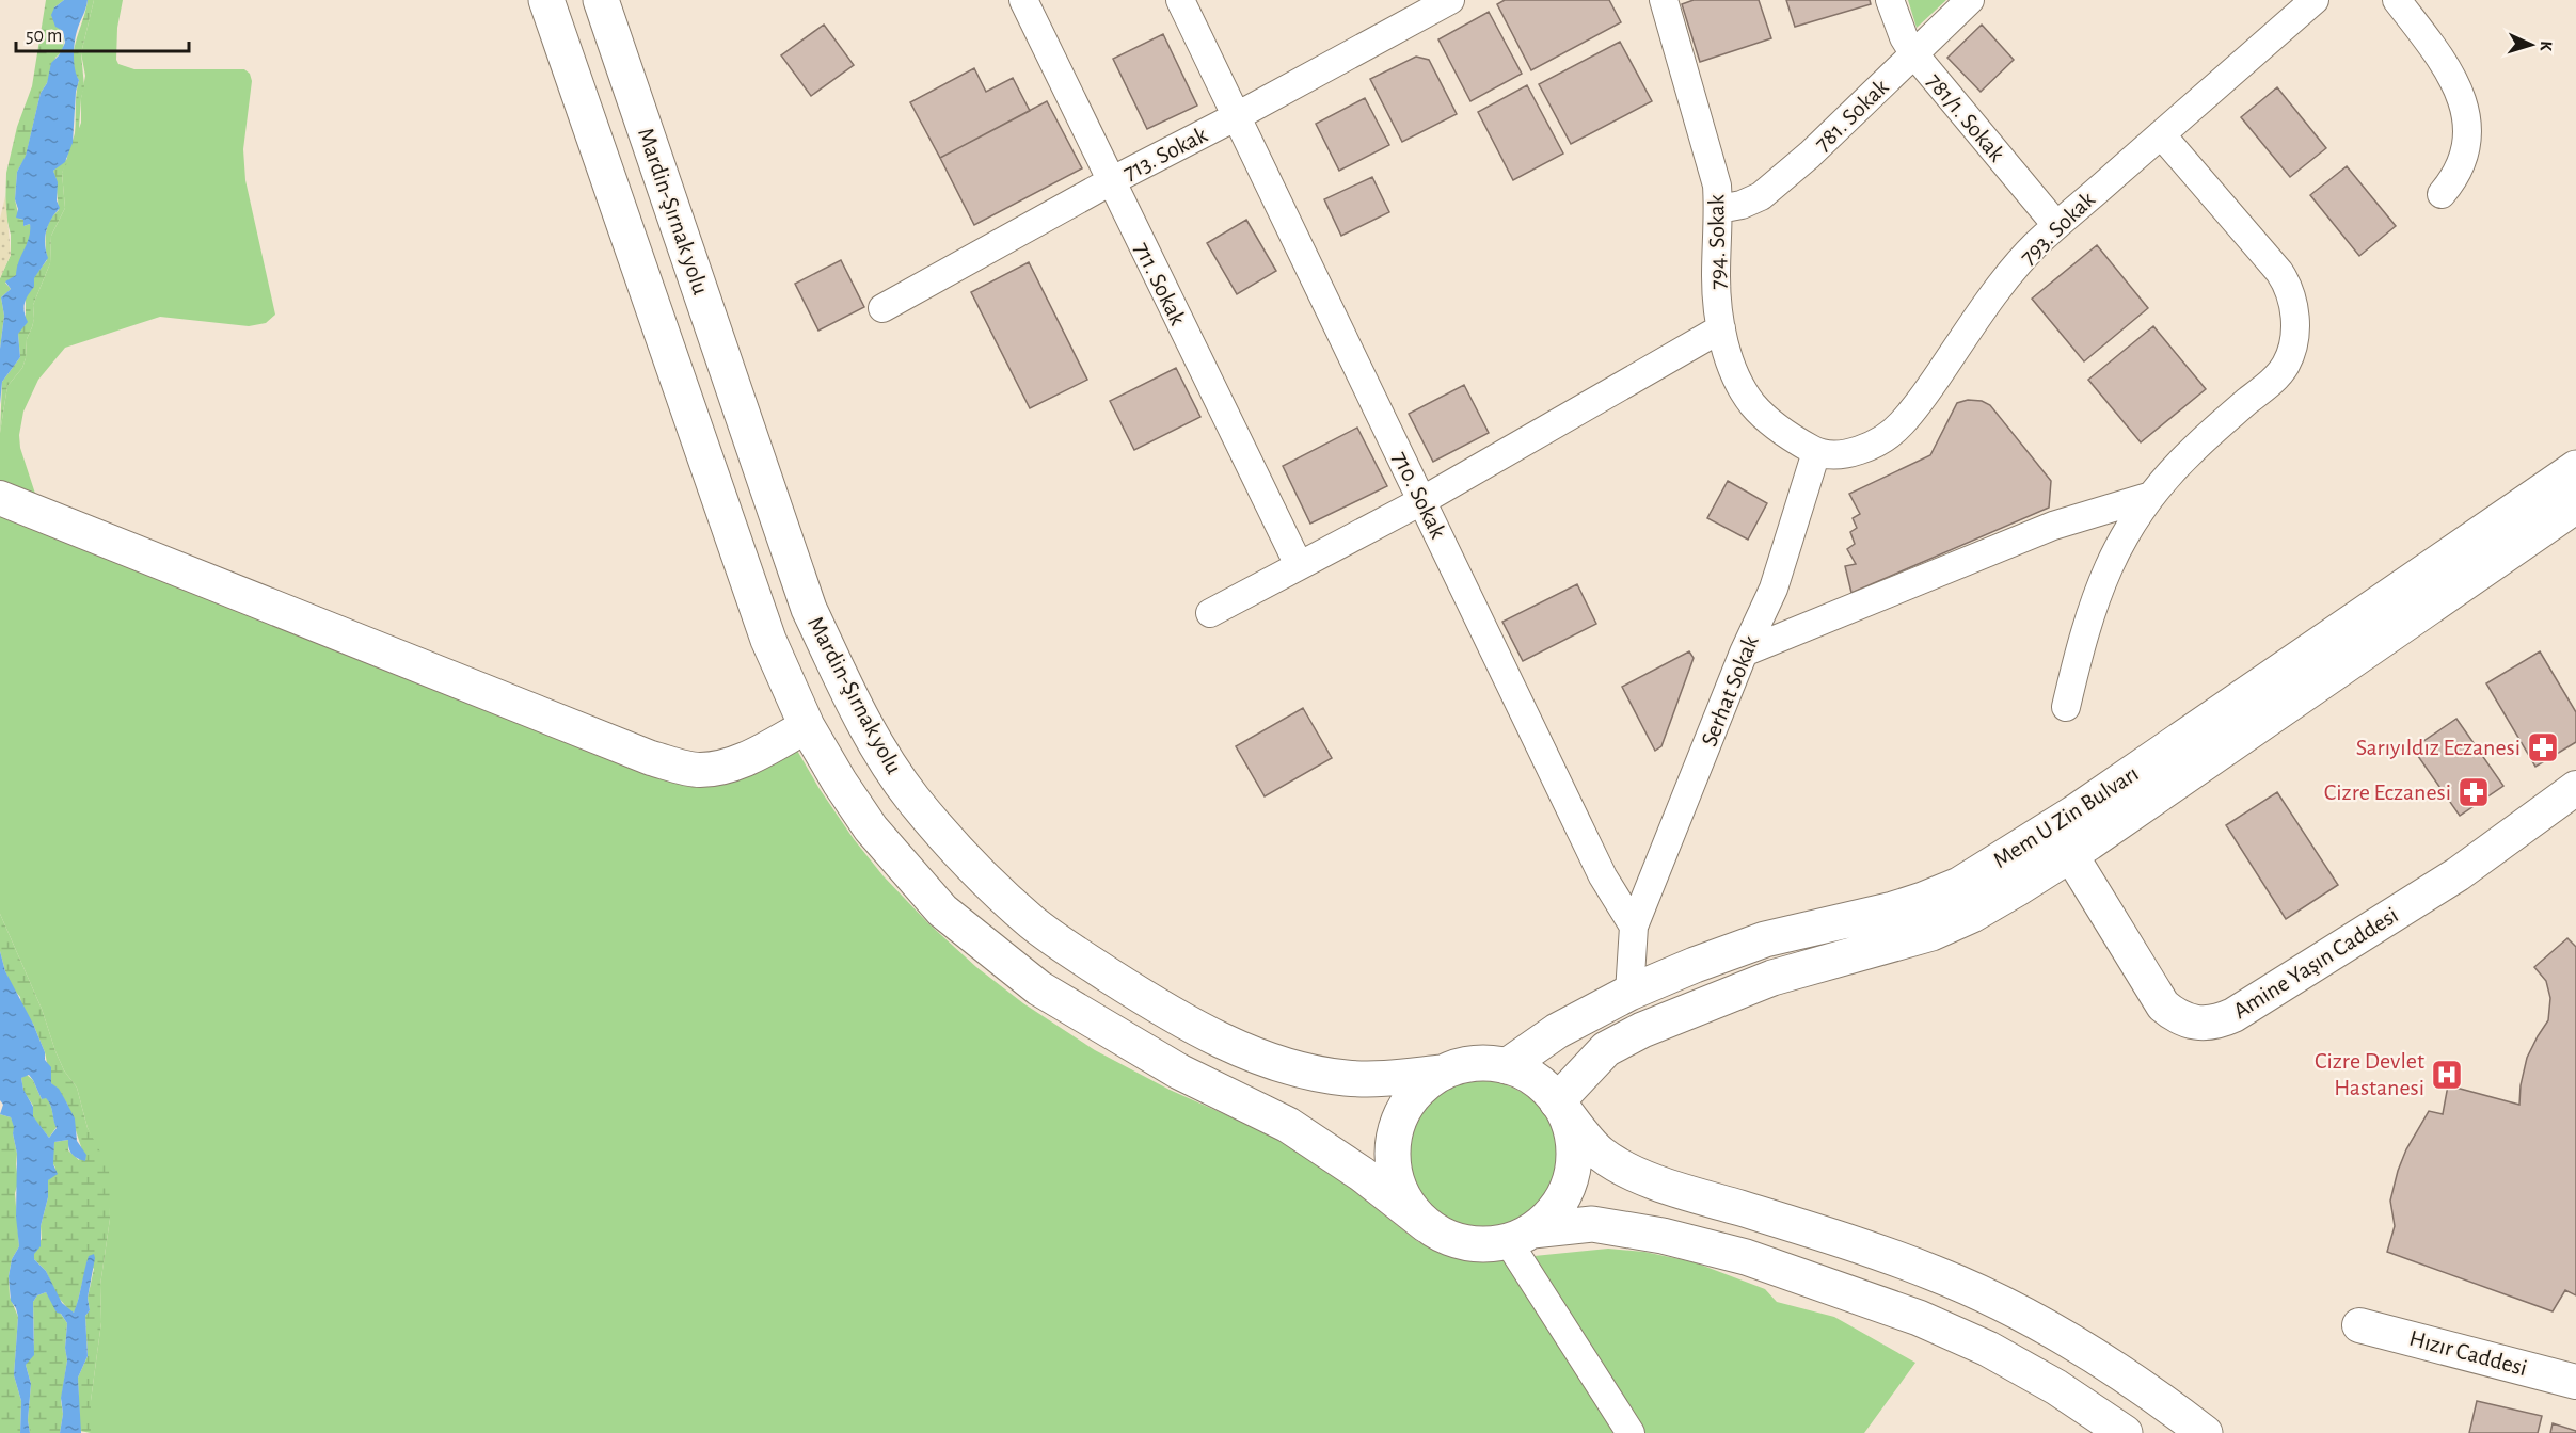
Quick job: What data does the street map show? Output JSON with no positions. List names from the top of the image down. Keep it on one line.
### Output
{"streets":{"main road":["Mardin-Şırnak yolu","Mem U Zin Bulvarı"],"street":["781. Sokak","781/1. Sokak","713. Sokak","793. Sokak","794. Sokak","711. Sokak","710. Sokak","Serhat Sokak","Amine Yaşın Caddesi","Hızır Caddesi"]},"crossings":[["781. Sokak","781/1. Sokak"],["781. Sokak","794. Sokak"],["781/1. Sokak","793. Sokak"],["713. Sokak","711. Sokak"],["713. Sokak","710. Sokak"],["Mardin-Şırnak yolu","Mem U Zin Bulvarı"],["793. Sokak","794. Sokak"],["793. Sokak","Serhat Sokak"],["794. Sokak","Serhat Sokak"],["710. Sokak","Serhat Sokak"],["Mem U Zin Bulvarı","Amine Yaşın Caddesi"]],"places":{"pharmacy":["Sarıyıldız Eczanesi","Cizre Eczanesi"],"hospital":["Cizre Devlet Hastanesi"]},"scale_bar":"50 m","north":"right"}
